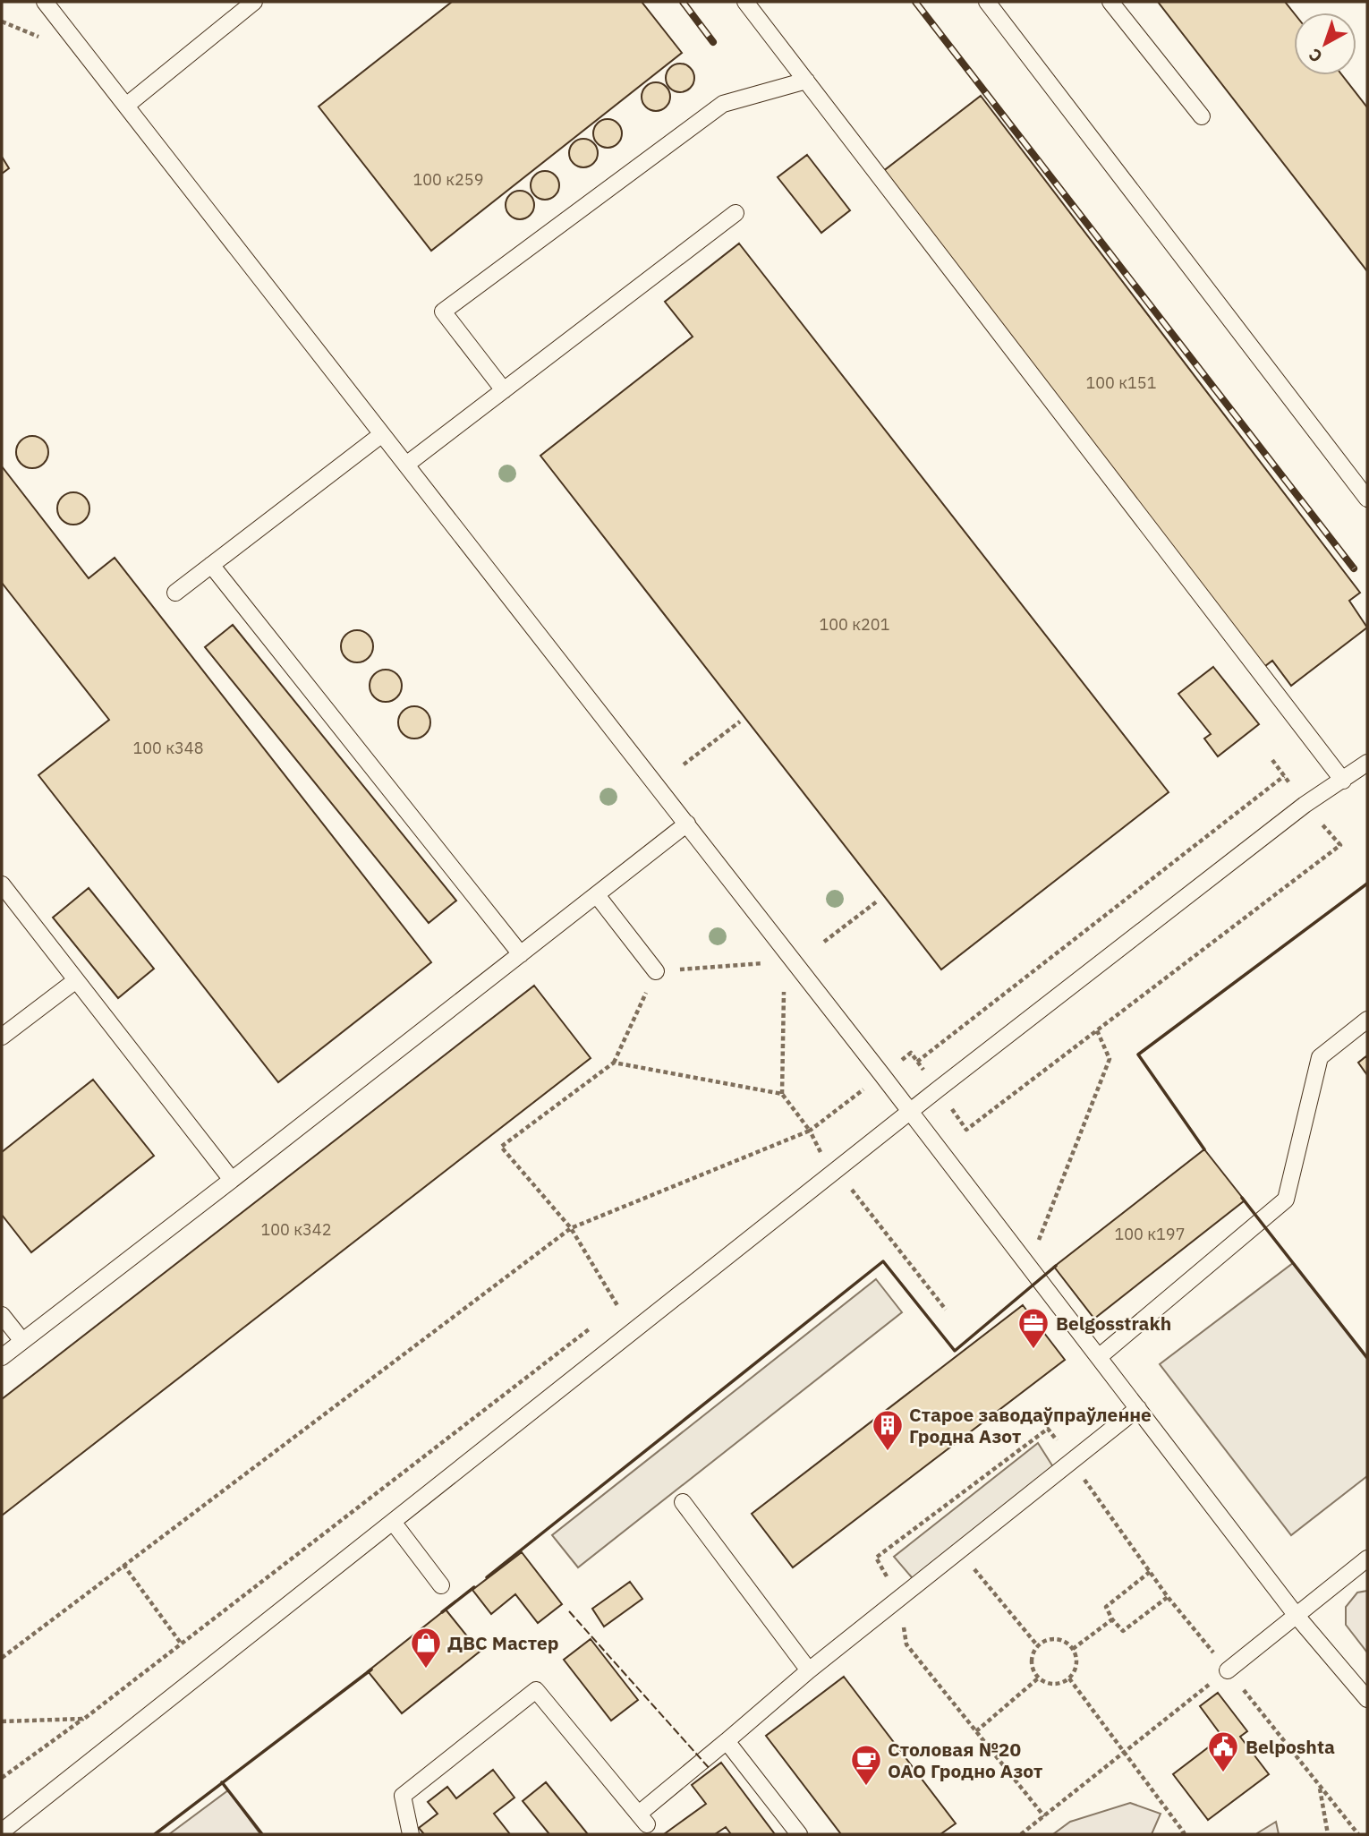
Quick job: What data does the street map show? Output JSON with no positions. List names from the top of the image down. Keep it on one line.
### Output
{"places":{"office":["Belgosstrakh"],"building":["Старое заводаўпраўленне Гродна Азот"],"shop":["ДВС Мастер"],"public building":["Belposhta"],"cafe":["Столовая №20 ОАО Гродно Азот"]},"house_numbers":["100 к259","100 к151","100 к201","100 к348","100 к342","100 к197"],"north":"bottom left"}
